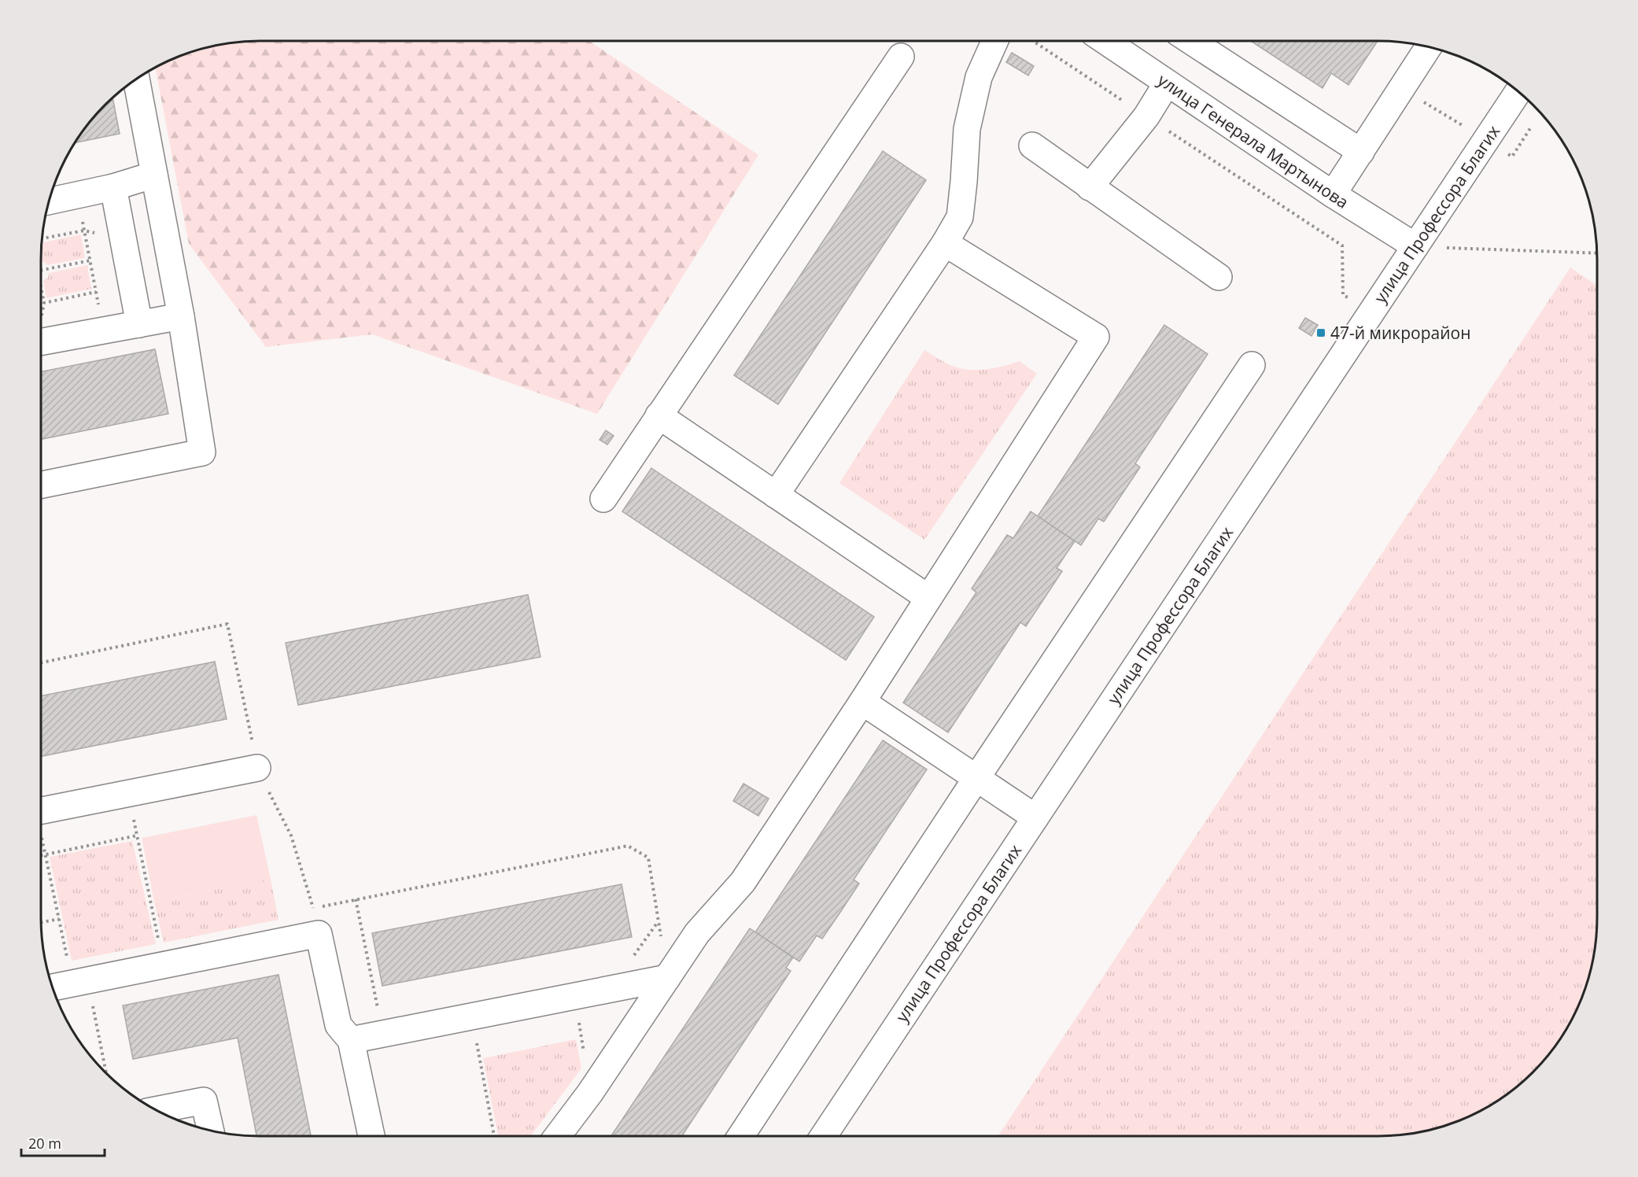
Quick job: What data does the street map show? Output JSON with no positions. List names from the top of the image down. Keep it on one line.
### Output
{"streets":{"main road":["улица Генерала Мартынова","улица Профессора Благих"]},"crossings":[["улица Генерала Мартынова","улица Профессора Благих"]],"places":{"transit":["47-й микрорайон"]},"scale_bar":"20 m"}
